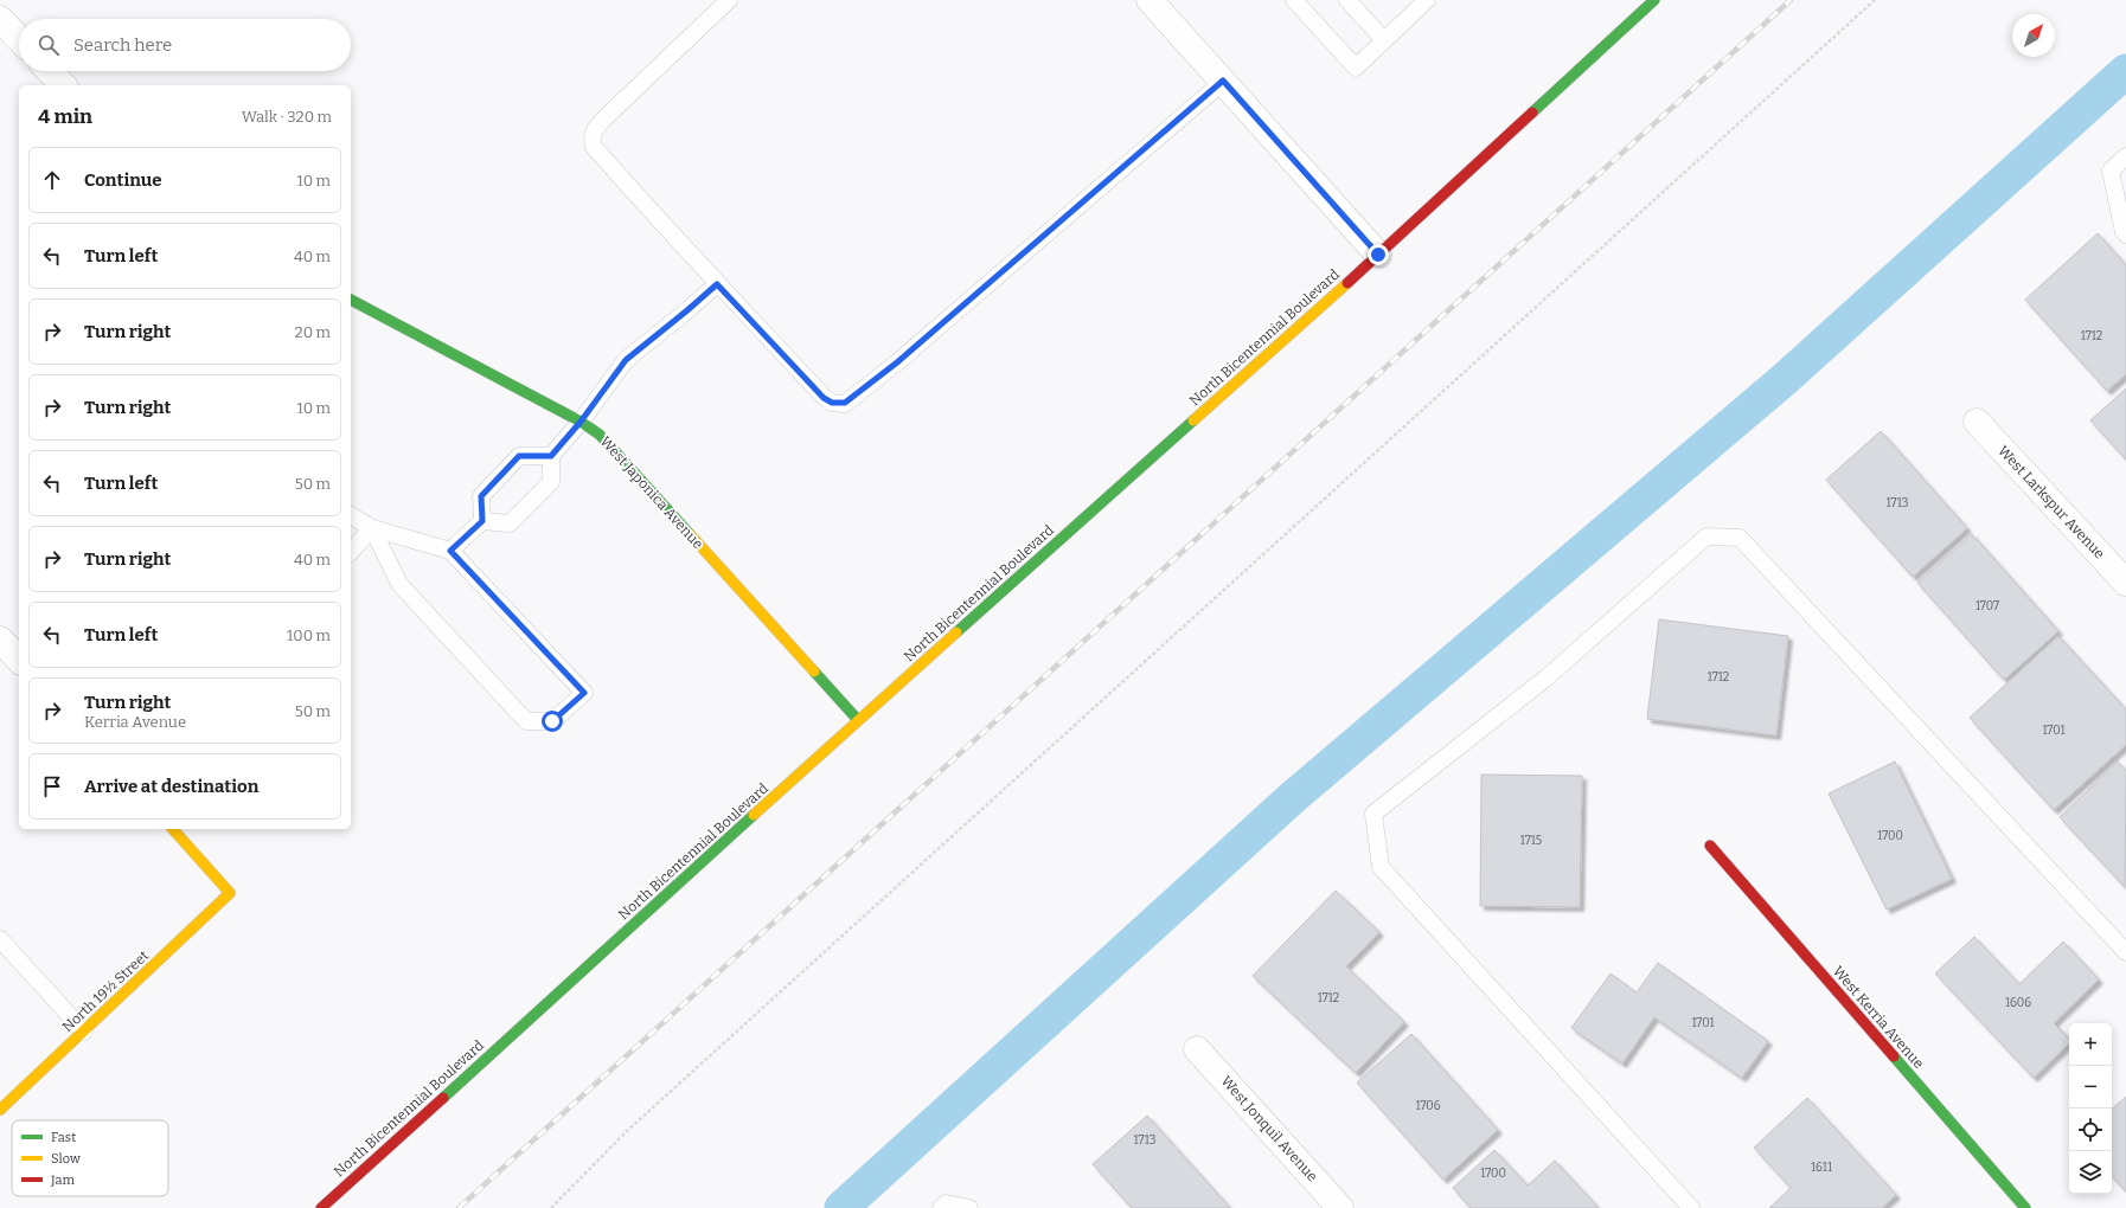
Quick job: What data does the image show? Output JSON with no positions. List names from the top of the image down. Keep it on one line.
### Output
{"streets":{"main road":["North Bicentennial Boulevard","West Japonica Avenue","North 19½ Street","West Kerria Avenue"],"street":["West Larkspur Avenue","West Jonquil Avenue"]},"crossings":[["North Bicentennial Boulevard","West Japonica Avenue"]],"house_numbers":["1712","1713","1707","1712","1701","1700","1715","1712","1606","1701","1706","1713","1611","1700"],"legend":["Fast","Slow","Jam"],"north":"top right","page":{"search":"Search here","heading":["4 min","Walk · 320 m"],"list":[["Continue","10 m"],["Turn left","40 m"],["Turn right","20 m"],["Turn right","10 m"],["Turn left","50 m"],["Turn right","40 m"],["Turn left","100 m"],["Turn right","Kerria Avenue","50 m"],"Arrive at destination"],"map_buttons":["+","−"]}}
